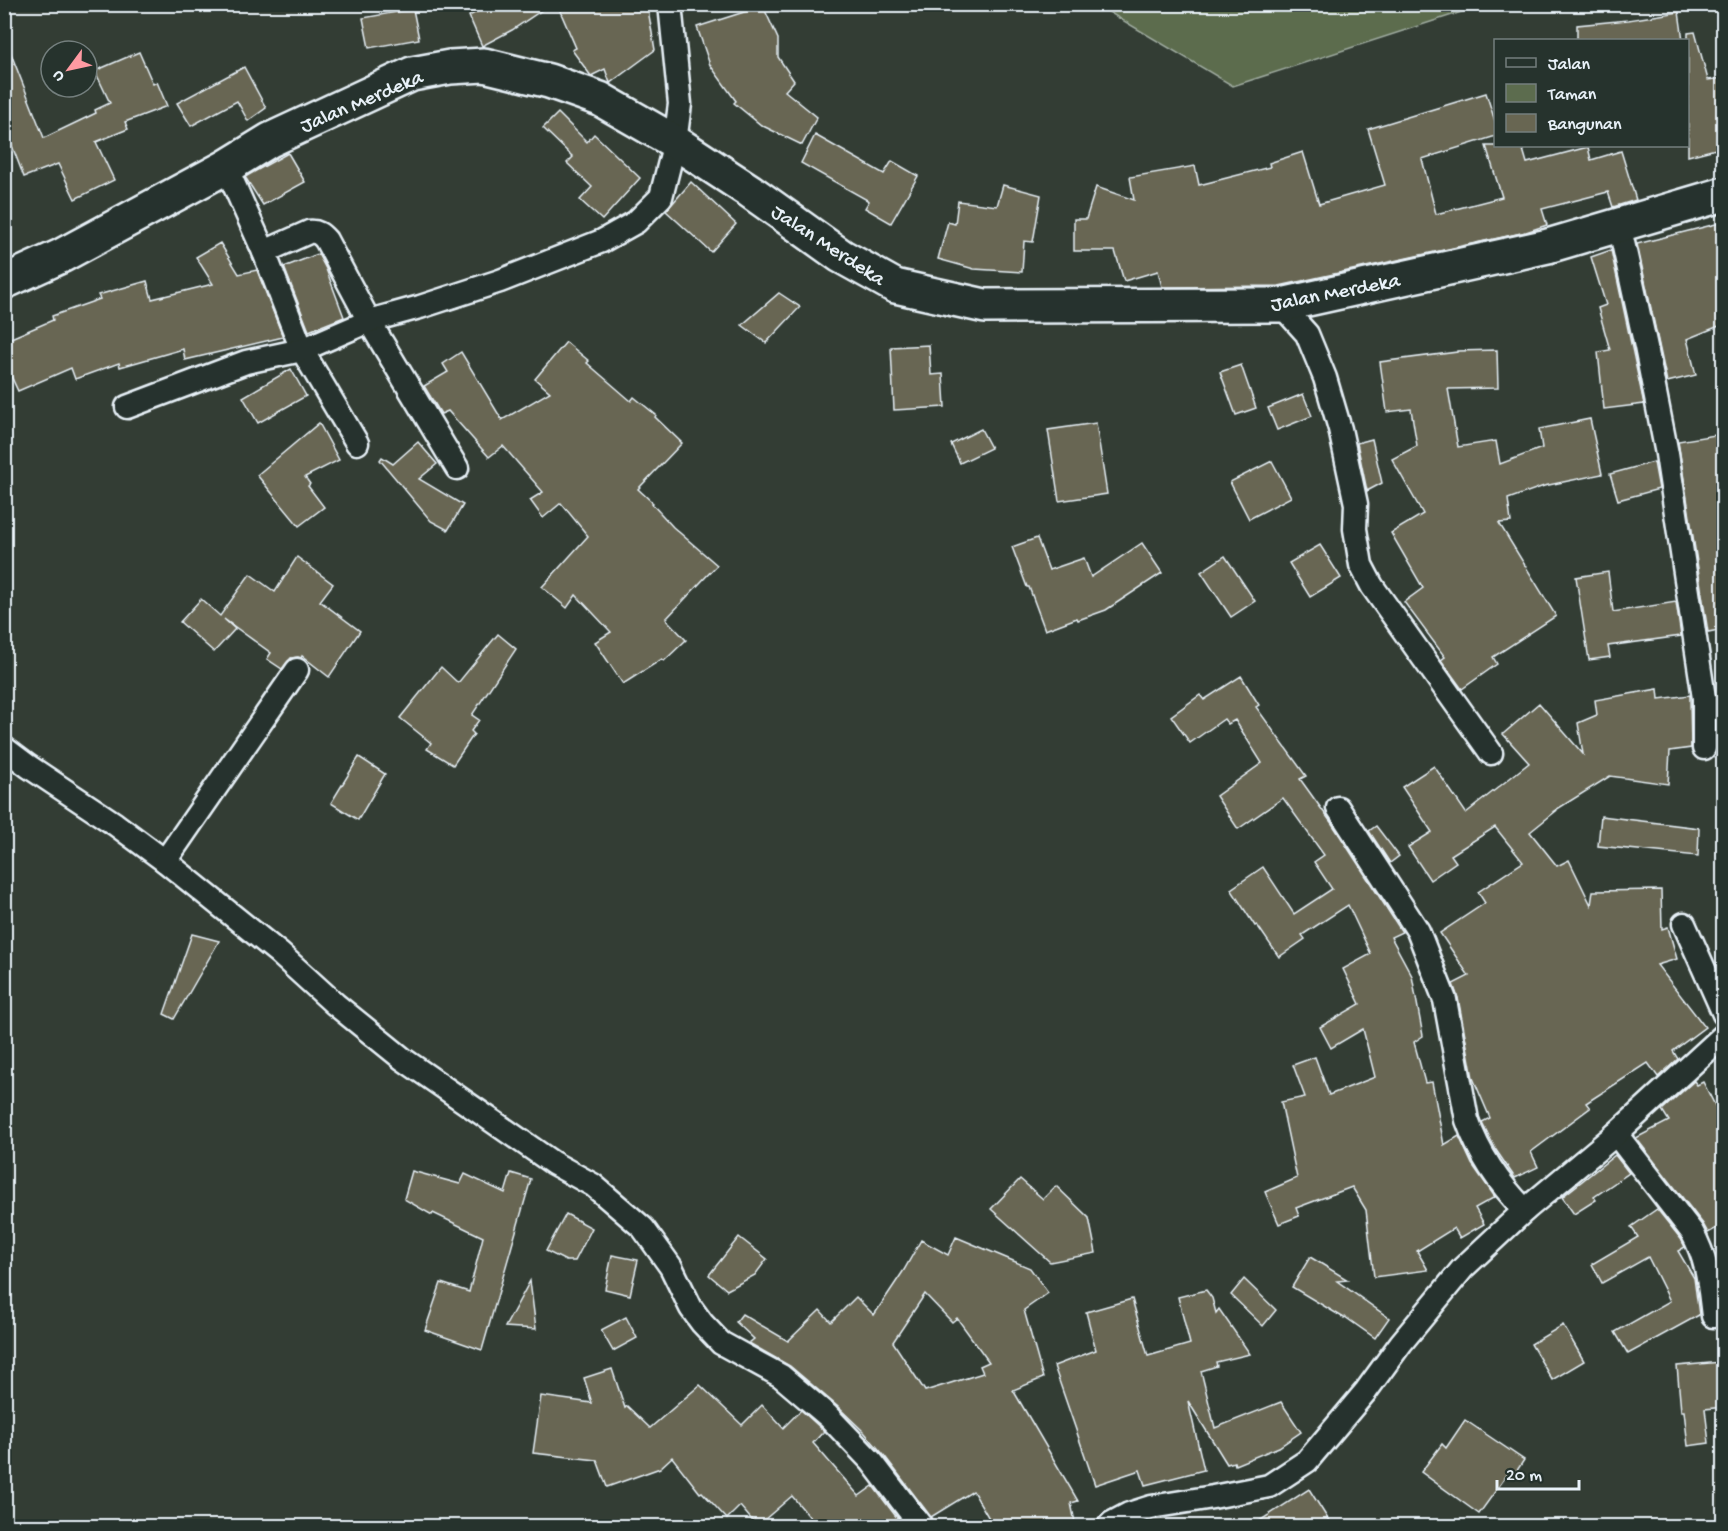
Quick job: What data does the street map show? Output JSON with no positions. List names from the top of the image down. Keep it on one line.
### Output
{"streets":{"street":["Jalan Merdeka"]},"legend":["Jalan","Taman","Bangunan"],"scale_bar":"20 m","north":"bottom left"}
